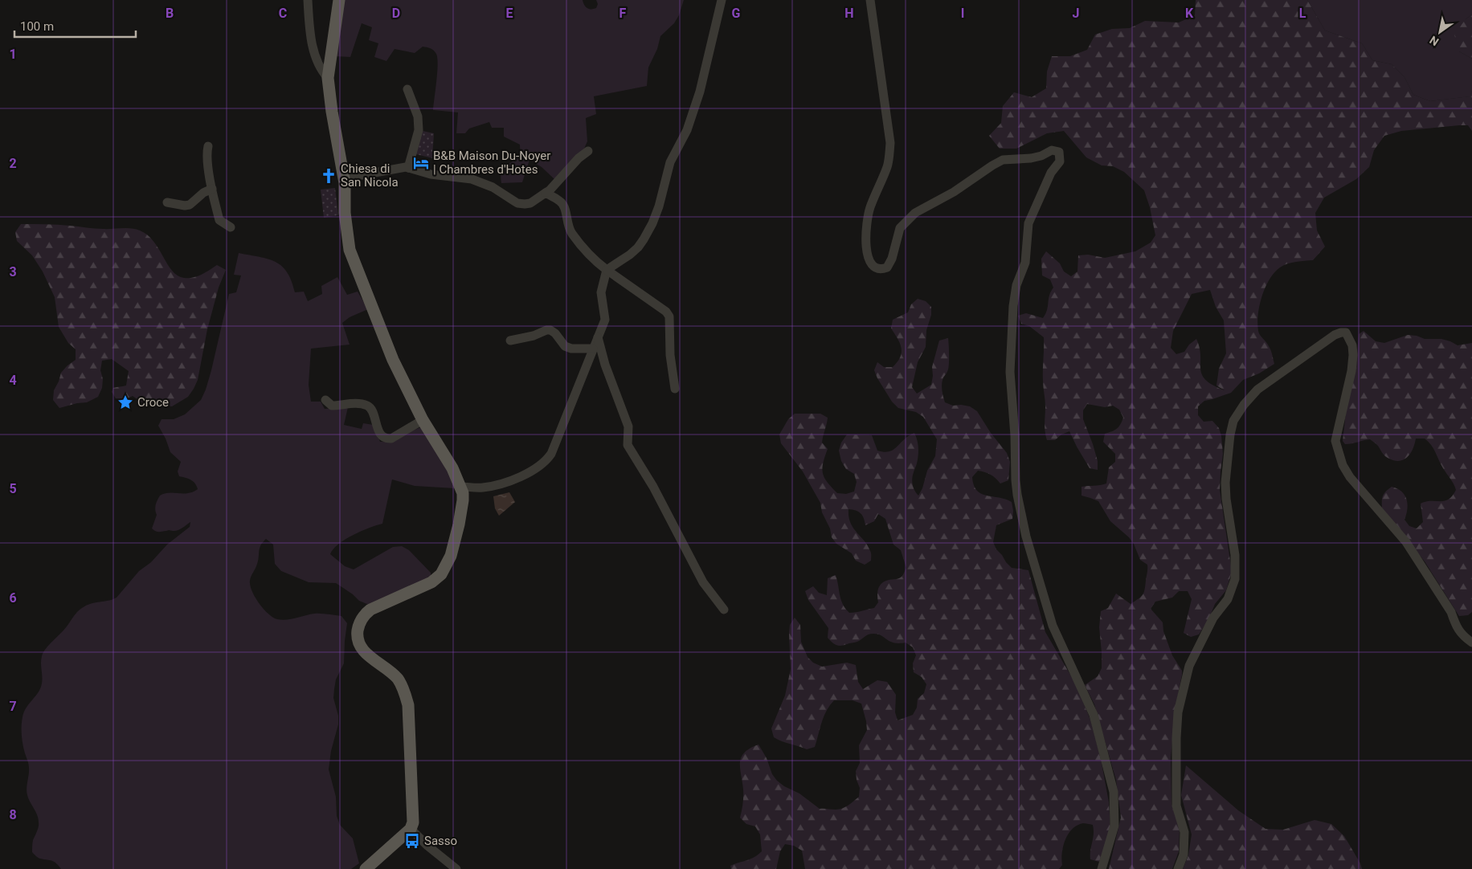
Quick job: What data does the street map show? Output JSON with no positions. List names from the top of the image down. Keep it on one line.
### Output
{"places":{"hotel":["B&B Maison Du-Noyer | Chambres d'Hotes"],"church":["Chiesa di San Nicola"],"place":["Croce"],"bus stop":["Sasso"]},"scale_bar":"100 m","north":"bottom left","grid":{"columns":["B","C","D","E","F","G","H","I","J","K","L"],"rows":["1","2","3","4","5","6","7","8"]}}
